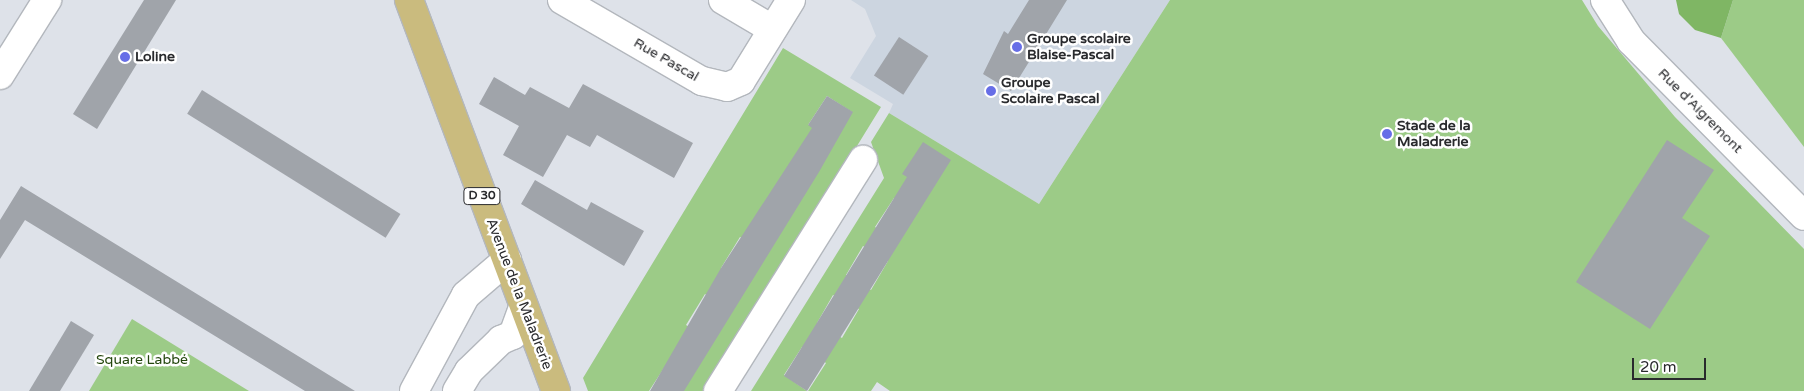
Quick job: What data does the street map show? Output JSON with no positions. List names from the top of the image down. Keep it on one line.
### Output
{"streets":{"main road":["D 30","Avenue de la Maladrerie"],"street":["Rue Pascal","Rue d'Aigremont"]},"parks":["Square Labbé"],"places":["Groupe scolaire Blaise-Pascal","Loline","Groupe Scolaire Pascal","Stade de la Maladrerie"],"scale_bar":"20 m"}
